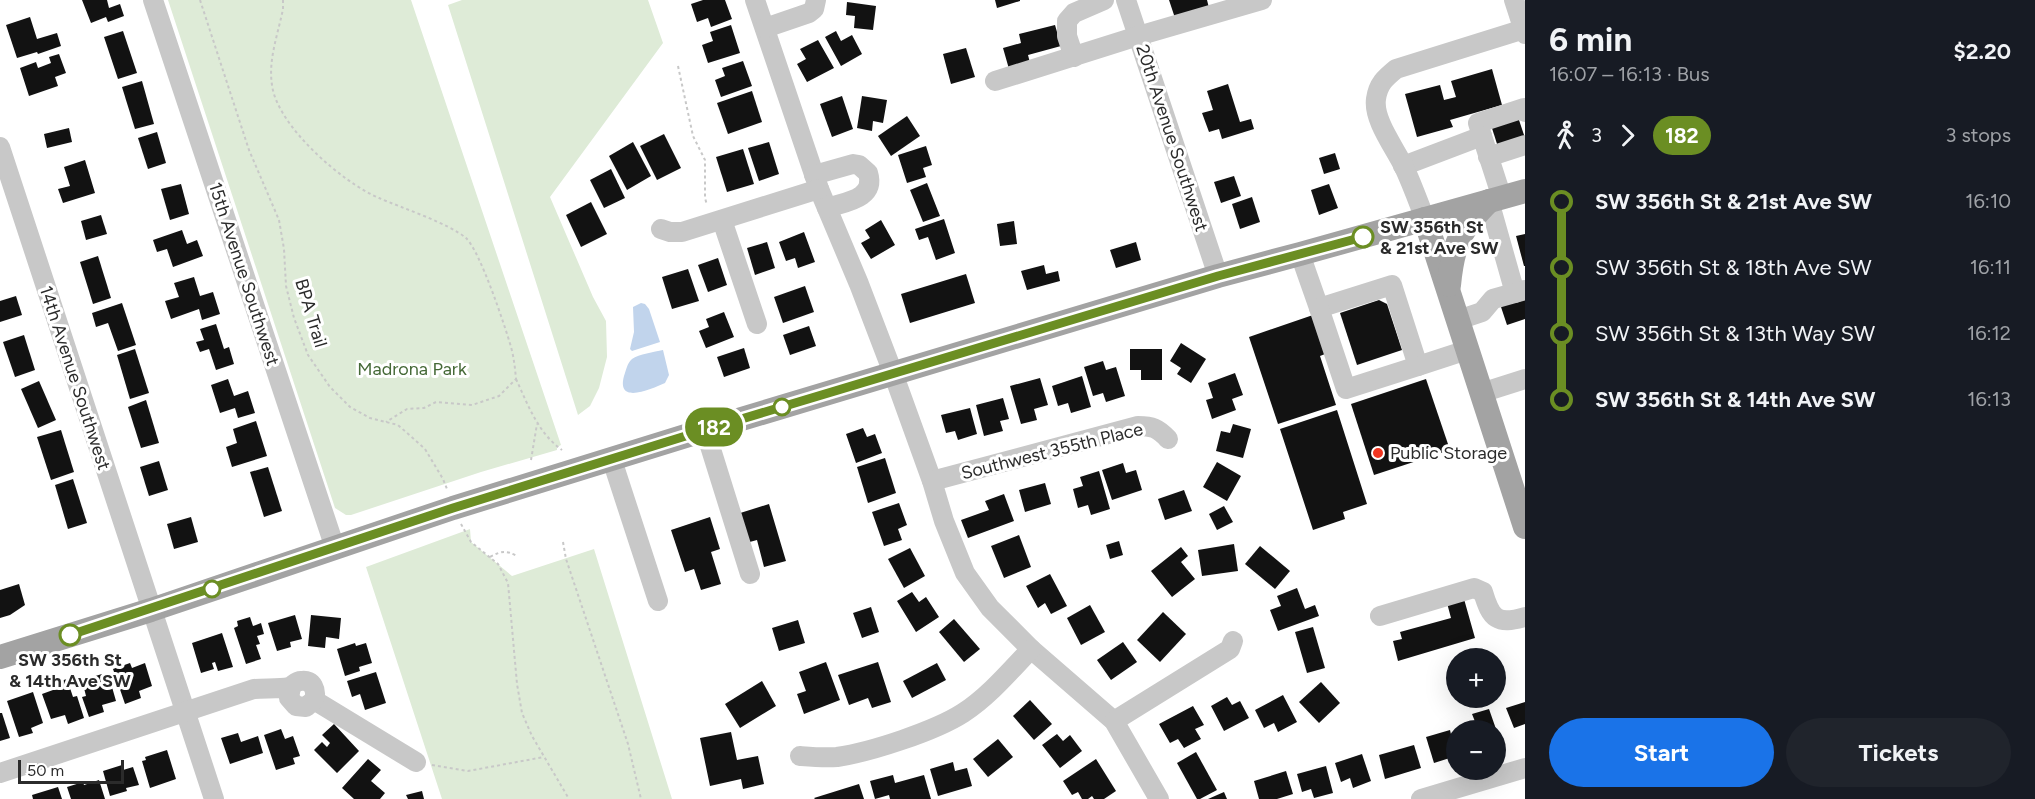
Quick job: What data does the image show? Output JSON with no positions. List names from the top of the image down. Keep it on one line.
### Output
{"streets":{"street":["20th Avenue Southwest","15th Avenue Southwest","14th Avenue Southwest","Southwest 355th Place"],"path":["BPA Trail"]},"parks":["Madrona Park"],"places":["SW 356th St & 21st Ave SW","Public Storage","SW 356th St & 14th Ave SW"],"lines":["bus line 182"],"scale_bar":"50 m","page":{"on_map":"182","heading":["6 min","16:07 – 16:13 · Bus","$2.20"],"legs":["3","182","3 stops"],"list":[{"name":"SW 356th St & 21st Ave SW","value":"16:10"},{"name":"SW 356th St & 18th Ave SW","value":"16:11"},{"name":"SW 356th St & 13th Way SW","value":"16:12"},{"name":"SW 356th St & 14th Ave SW","value":"16:13"}],"map_buttons":["+","−"],"buttons":["Start","Tickets"],"scale":"50 m"}}
